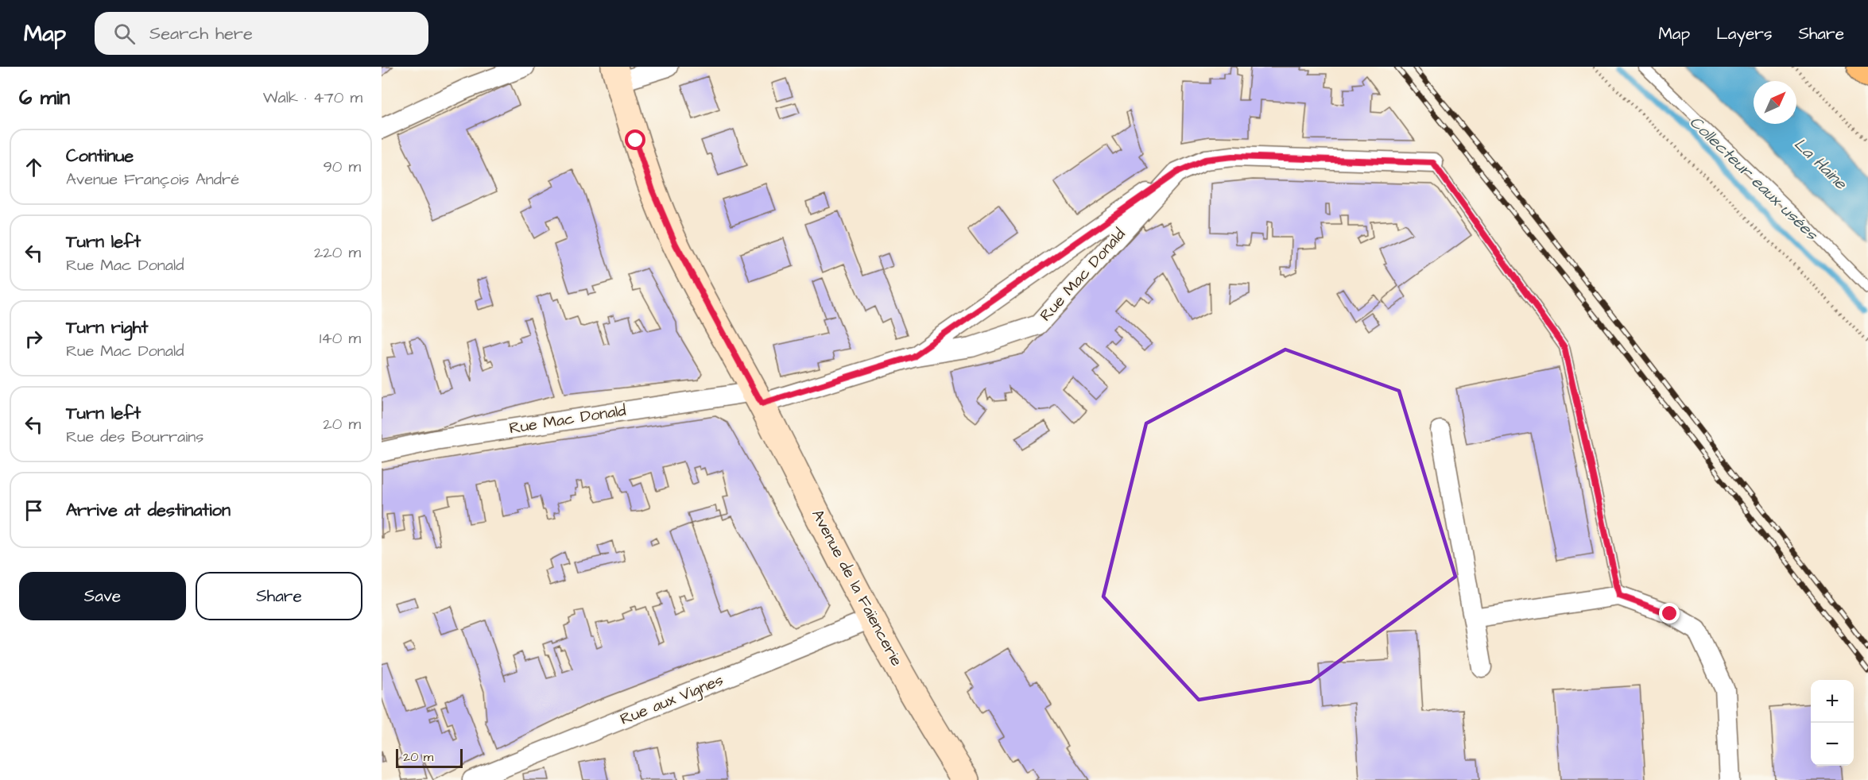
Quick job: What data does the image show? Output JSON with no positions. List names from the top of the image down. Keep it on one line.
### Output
{"streets":{"street":["Rue Mac Donald","Avenue de la Faïencerie","Rue aux Vignes"]},"crossings":[["Rue Mac Donald","Avenue de la Faïencerie"],["Avenue de la Faïencerie","Rue aux Vignes"]],"water":["La Haine","Collecteur eaux usées"],"scale_bar":"20 m","north":"top right","page":{"header":"Map","search":"Search here","nav":["Map","Layers","Share"],"heading":["6 min","Walk · 470 m"],"list":[["Continue","Avenue François André","90 m"],["Turn left","Rue Mac Donald","220 m"],["Turn right","Rue Mac Donald","140 m"],["Turn left","Rue des Bourrains","20 m"],"Arrive at destination"],"buttons":["Save","Share"],"map_buttons":["+","−"],"scale":"20 m"}}
